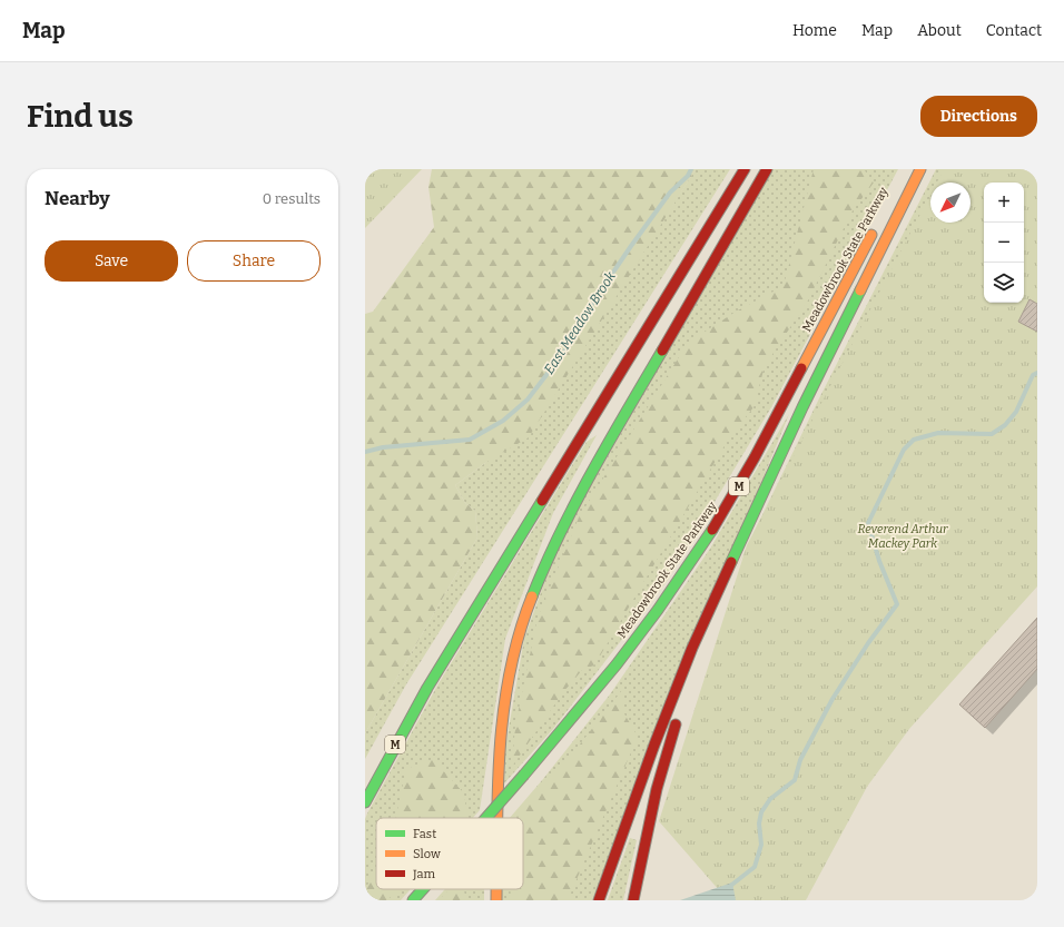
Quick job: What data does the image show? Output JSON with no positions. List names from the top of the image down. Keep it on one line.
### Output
{"streets":{"highway":["Meadowbrook State Parkway","M"]},"water":["East Meadow Brook"],"parks":["Reverend Arthur Mackey Park"],"legend":["Fast","Slow","Jam"],"north":"bottom left","page":{"header":"Map","nav":["Home","Map","About","Contact"],"buttons":["Directions",["Save","Share"]],"title":"Find us","heading":["Nearby","0 results"],"map_buttons":["+","−"]}}
